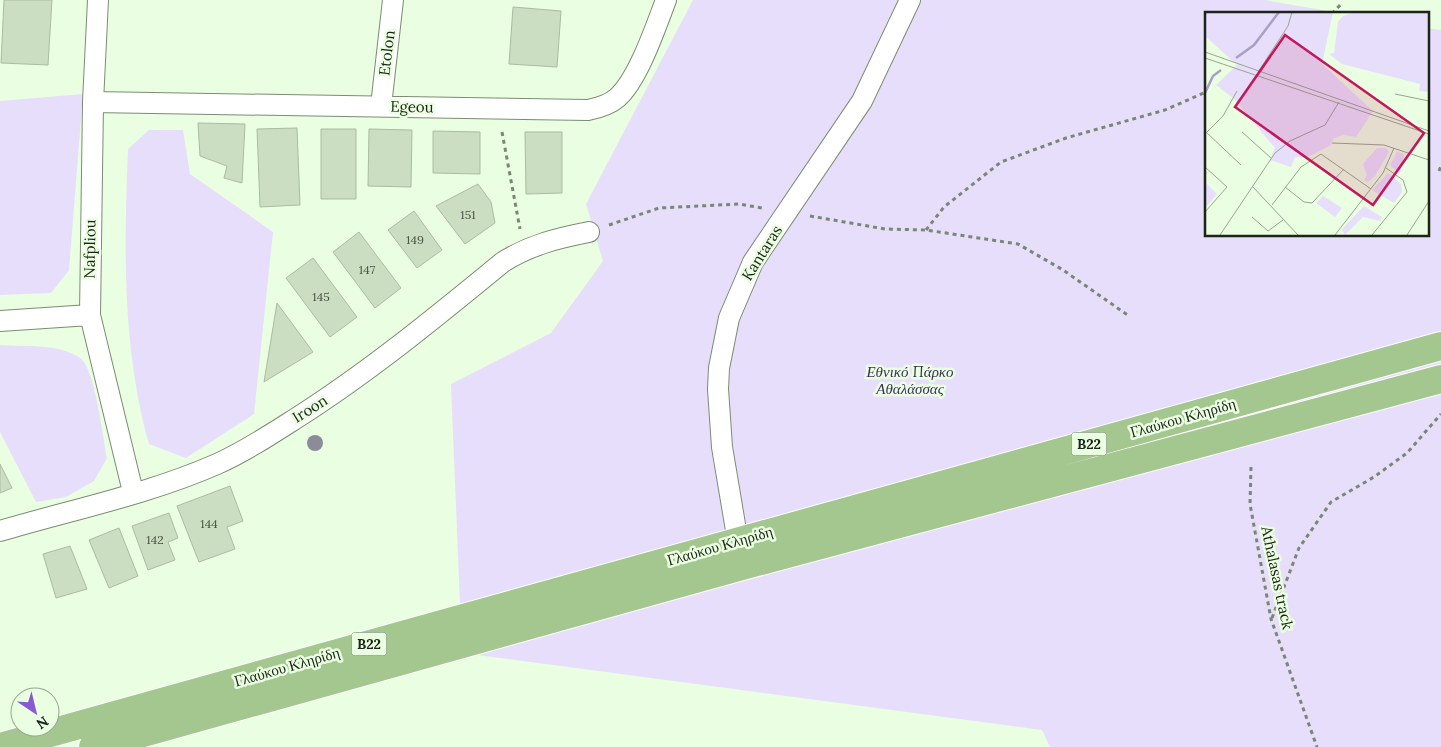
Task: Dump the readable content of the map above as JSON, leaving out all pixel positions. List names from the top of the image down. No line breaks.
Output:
{"streets":{"main road":["Γλαύκου Κληρίδη","B22"],"street":["Etolon","Egeou","Nafpliou","Kantaras","Iroon"],"path":["Athalasas track"]},"crossings":[["Etolon","Egeou"],["Egeou","Nafpliou"],["Nafpliou","Iroon"],["Kantaras","Γλαύκου Κληρίδη"]],"parks":["Εθνικό Πάρκο Αθαλάσσας"],"house_numbers":["151","149","147","145","144","142"],"north":"bottom right"}
